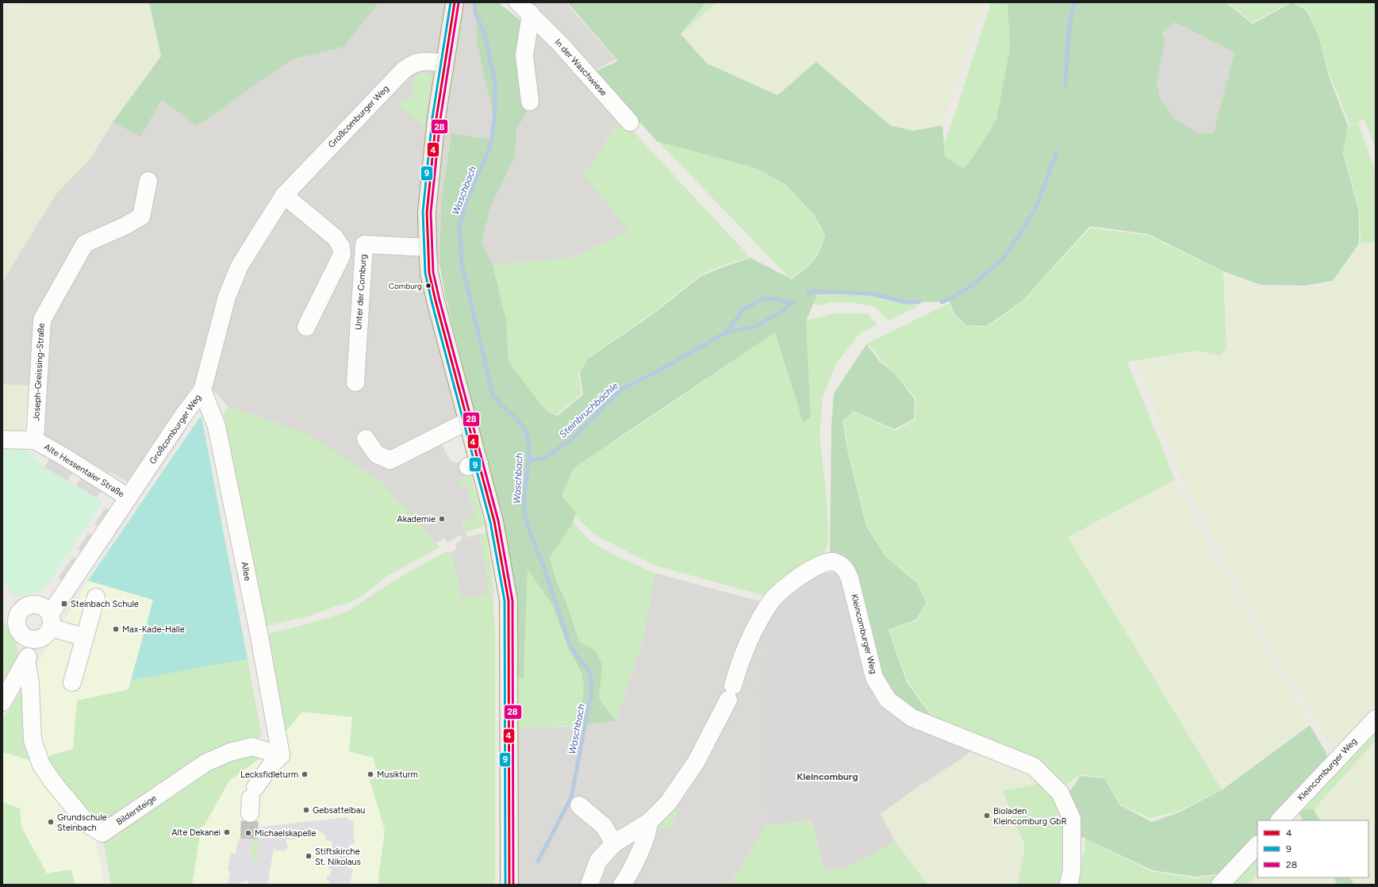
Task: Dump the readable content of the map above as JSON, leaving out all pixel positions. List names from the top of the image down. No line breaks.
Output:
{"streets":{"street":["In der Waschwiese","Großcomburger Weg","Unter der Comburg","Joseph-Greissing-Straße","Alte Hessentaler Straße","Allee","Kleincomburger Weg","Bildersteige"]},"crossings":[["Großcomburger Weg","Alte Hessentaler Straße"],["Großcomburger Weg","Allee"],["Großcomburger Weg","Bildersteige"],["Joseph-Greissing-Straße","Alte Hessentaler Straße"],["Allee","Bildersteige"]],"districts":["Kleincomburg"],"water":["Waschbach","Steinbruchbächle"],"places":{"other":["Comburg","Akademie","Max-Kade-Halle","Lecksfidleturm","Musikturm","Gebsattelbau","Bioladen Kleincomburg GbR","Grundschule Steinbach","Alte Dekanei","Michaelskapelle","Stiftskirche St. Nikolaus"],"transit":["Steinbach Schule"]},"lines":["transit line 4","transit line 9","transit line 28"],"legend":["4","9","28"]}
